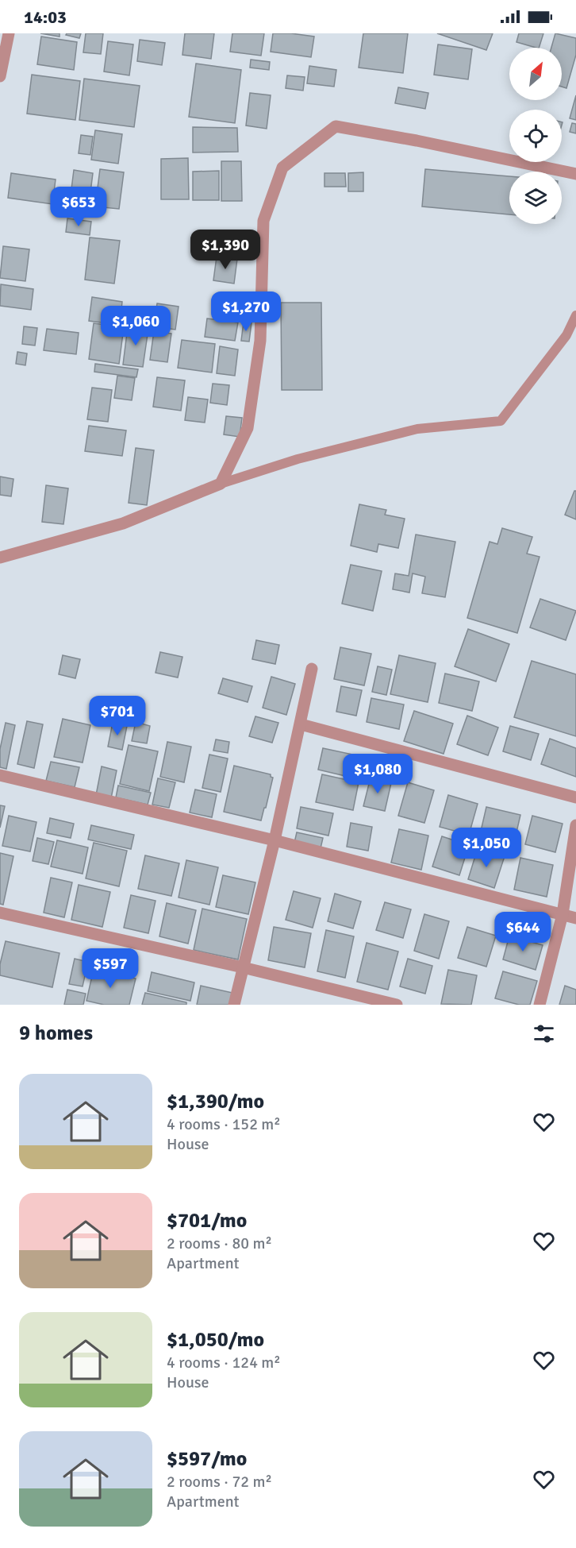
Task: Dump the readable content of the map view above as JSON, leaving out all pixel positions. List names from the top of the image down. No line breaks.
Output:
{"north":"top right","page":{"status":"14:03","price":["$653","$1,390","$1,270","$1,060","$701","$1,080","$1,050","$644","$597"],"heading":"9 homes","list":[{"name":"$1,390/mo","note":"4 rooms · 152 m² · House"},{"name":"$701/mo","note":"2 rooms · 80 m² · Apartment"},{"name":"$1,050/mo","note":"4 rooms · 124 m² · House"},{"name":"$597/mo","note":"2 rooms · 72 m² · Apartment"}]}}
